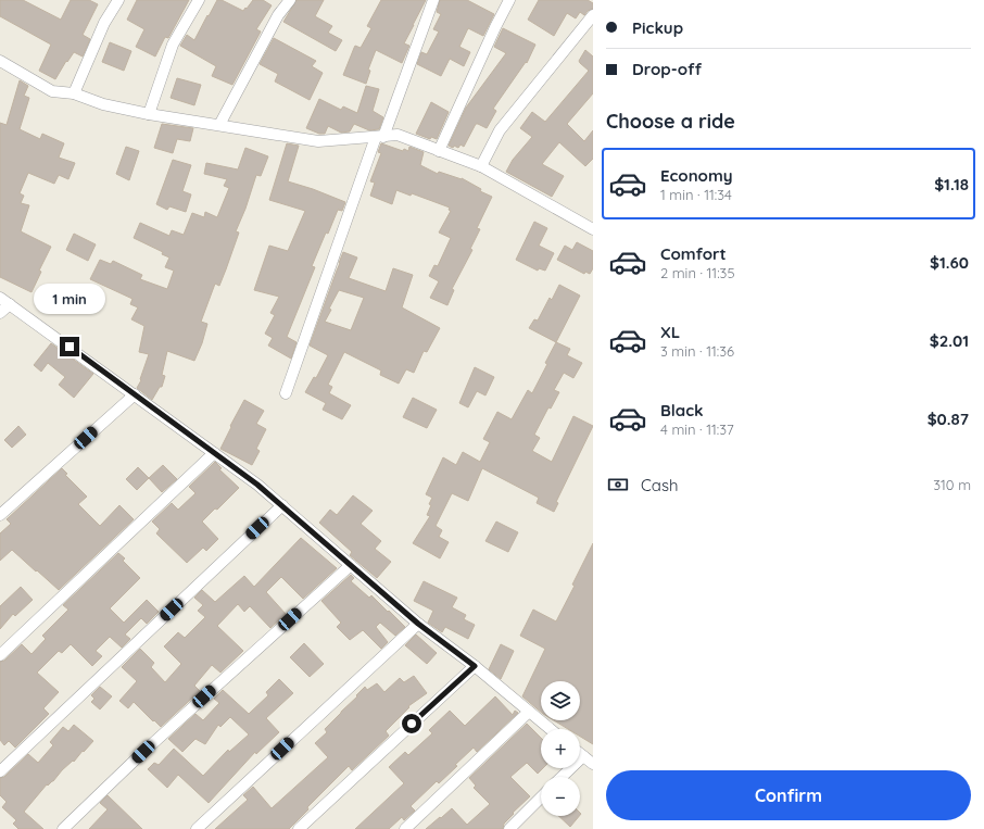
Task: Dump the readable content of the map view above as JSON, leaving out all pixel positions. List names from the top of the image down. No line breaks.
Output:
{"page":{"banner":["Pickup","Drop-off"],"heading":"Choose a ride","list":[{"name":"Economy","note":"1 min · 11:34","value":"$1.18"},{"name":"Comfort","note":"2 min · 11:35","value":"$1.60"},{"name":"XL","note":"3 min · 11:36","value":"$2.01"},{"name":"Black","note":"4 min · 11:37","value":"$0.87"}],"bubble":"1 min","pay":["Cash","310 m"],"map_buttons":["+","−"],"buttons":"Confirm"}}
